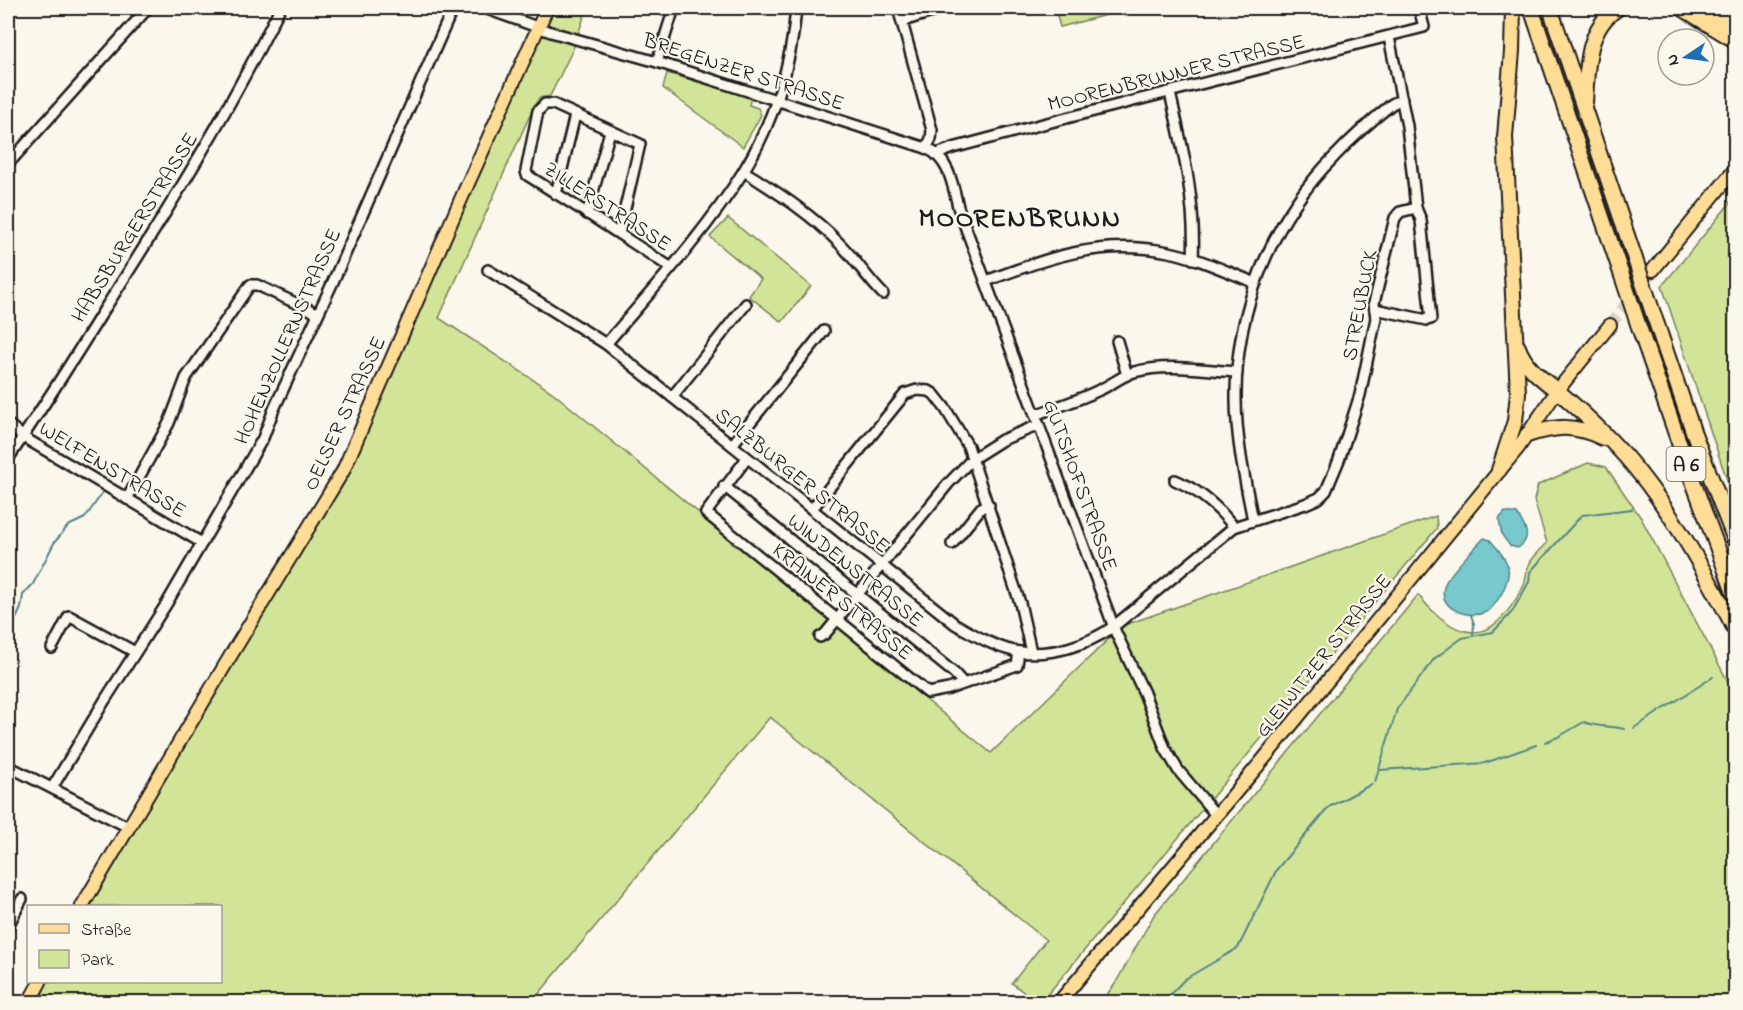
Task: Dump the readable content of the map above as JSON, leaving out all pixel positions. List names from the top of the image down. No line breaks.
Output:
{"streets":{"highway":["A 6"],"main road":["OELSER STRASSE","GLEIWITZER STRASSE"],"street":["BREGENZER STRASSE","MOORENBRUNNER STRASSE","ZILLERSTRASSE","HABSBURGERSTRASSE","STREUBUCK","HOHENZOLLERNSTRASSE","WELFENSTRASSE","SALZBURGER STRASSE","GUTSHOFSTRASSE","WINDENSTRASSE","KRAINER STRASSE"]},"crossings":[["BREGENZER STRASSE","MOORENBRUNNER STRASSE"],["BREGENZER STRASSE","OELSER STRASSE"],["BREGENZER STRASSE","GUTSHOFSTRASSE"],["MOORENBRUNNER STRASSE","GUTSHOFSTRASSE"],["HABSBURGERSTRASSE","WELFENSTRASSE"],["STREUBUCK","SALZBURGER STRASSE"],["STREUBUCK","GUTSHOFSTRASSE"],["HOHENZOLLERNSTRASSE","WELFENSTRASSE"],["SALZBURGER STRASSE","GUTSHOFSTRASSE"],["SALZBURGER STRASSE","KRAINER STRASSE"],["GUTSHOFSTRASSE","GLEIWITZER STRASSE"],["WINDENSTRASSE","KRAINER STRASSE"]],"districts":["MOORENBRUNN"],"legend":["Straße","Park"],"north":"left"}
